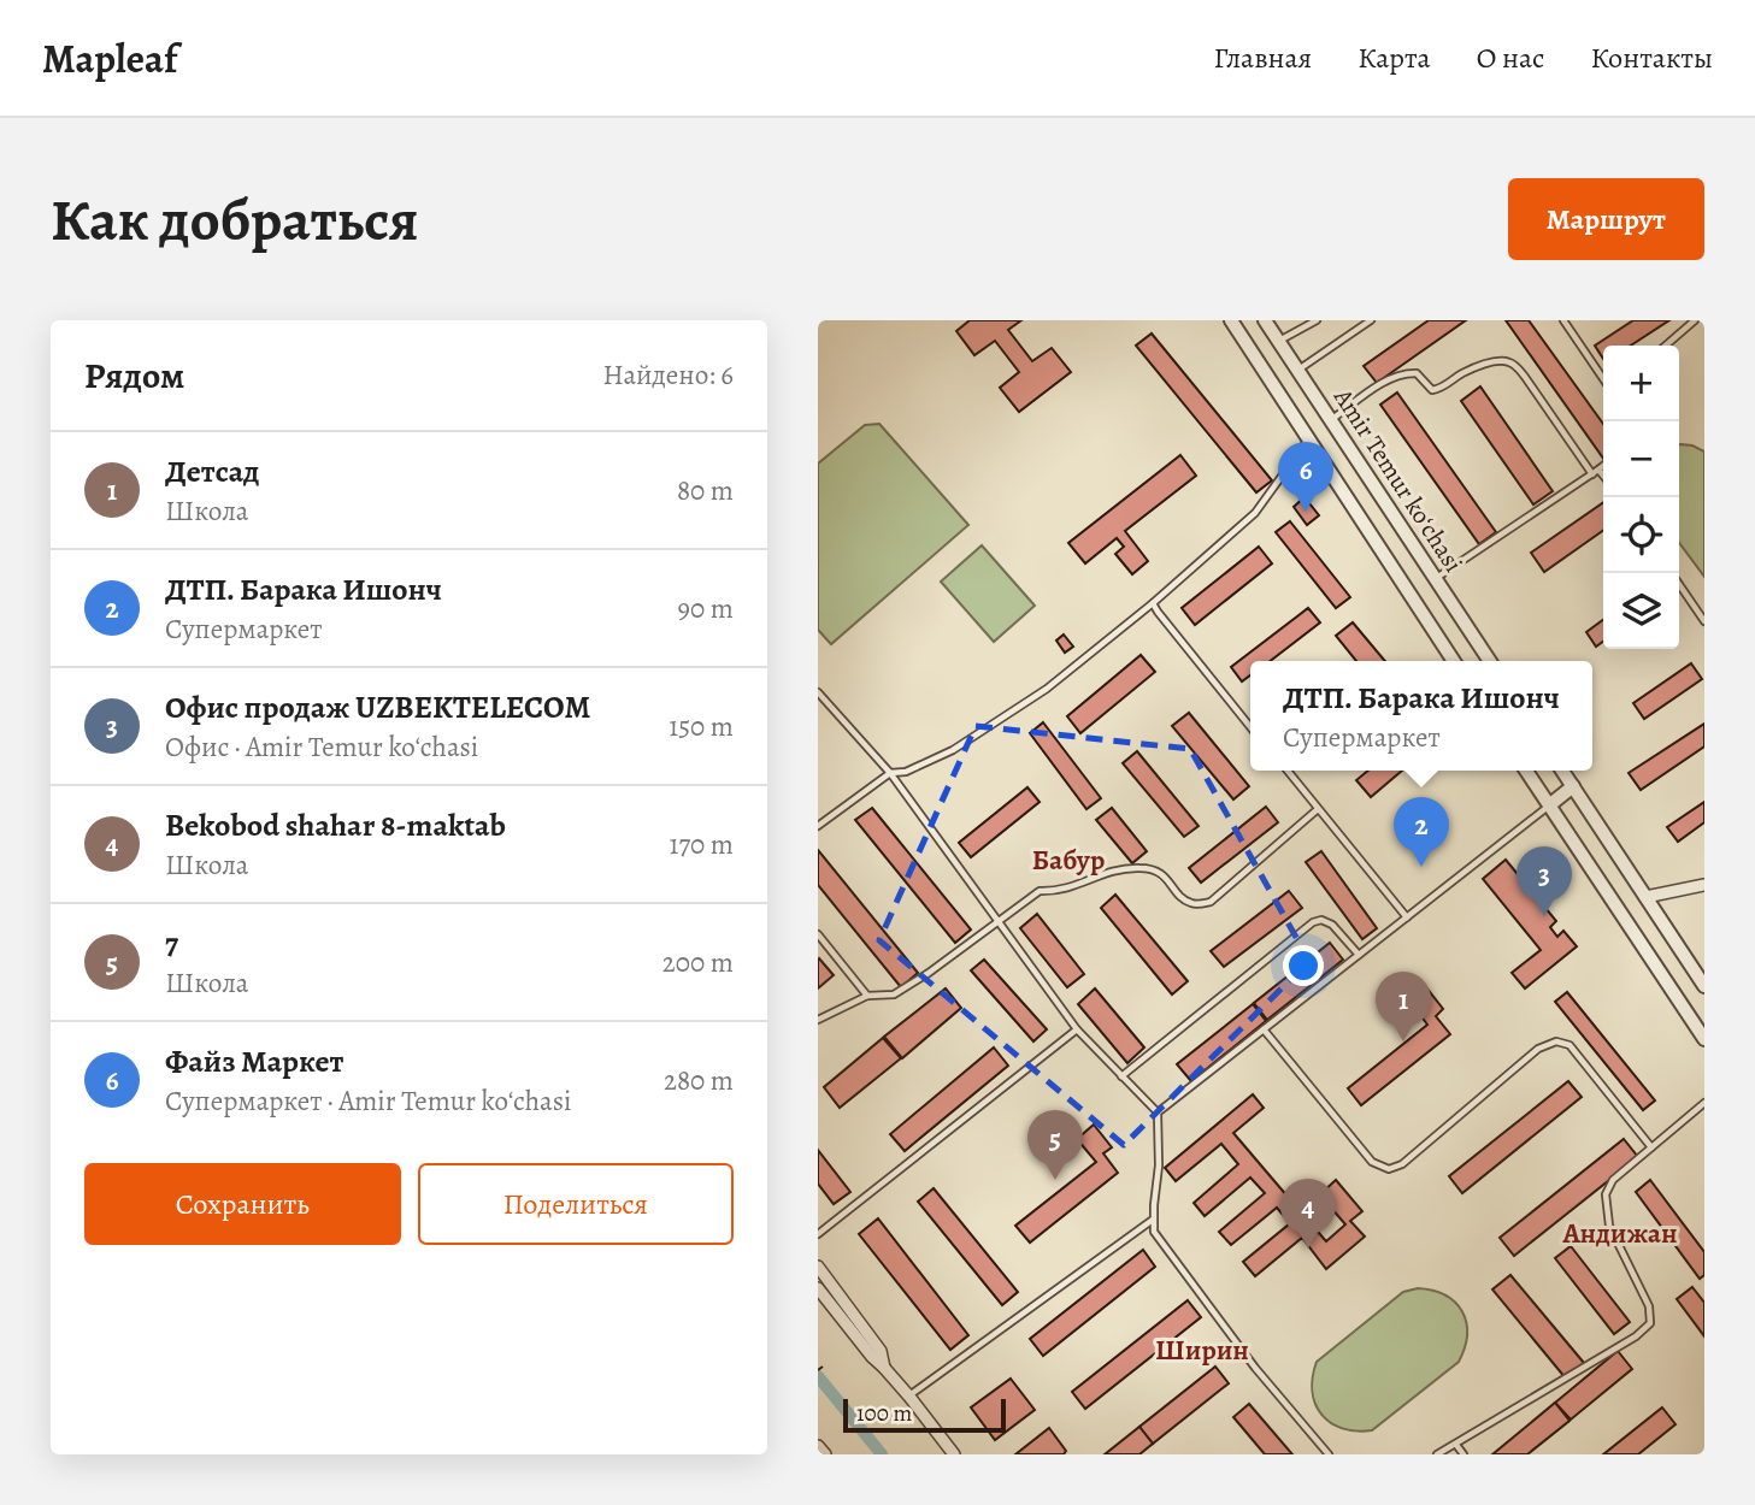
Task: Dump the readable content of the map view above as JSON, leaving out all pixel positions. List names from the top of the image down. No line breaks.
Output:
{"streets":{"street":["Amir Temur koʻchasi"]},"districts":["Бабур","Андижан","Ширин"],"scale_bar":"100 m","page":{"header":"Mapleaf","nav":["Главная","Карта","О нас","Контакты"],"buttons":["Маршрут",["Сохранить","Поделиться"]],"title":"Как добраться","heading":["Рядом","Найдено: 6"],"map_buttons":["+","−"],"list":[{"mark":"1","name":"Детсад","note":"Школа","value":"80 m"},{"mark":"2","name":"ДТП. Барака Ишонч","note":"Супермаркет","value":"90 m"},{"mark":"3","name":"Офис продаж UZBEKTELECOM","note":"Офис · Amir Temur koʻchasi","value":"150 m"},{"mark":"4","name":"Bekobod shahar 8-maktab","note":"Школа","value":"170 m"},{"mark":"5","name":"7","note":"Школа","value":"200 m"},{"mark":"6","name":"Файз Маркет","note":"Супермаркет · Amir Temur koʻchasi","value":"280 m"}],"pins":["6","2","3","1","5","4"],"popup":["ДТП. Барака Ишонч","Супермаркет"],"scale":"100 m"}}
